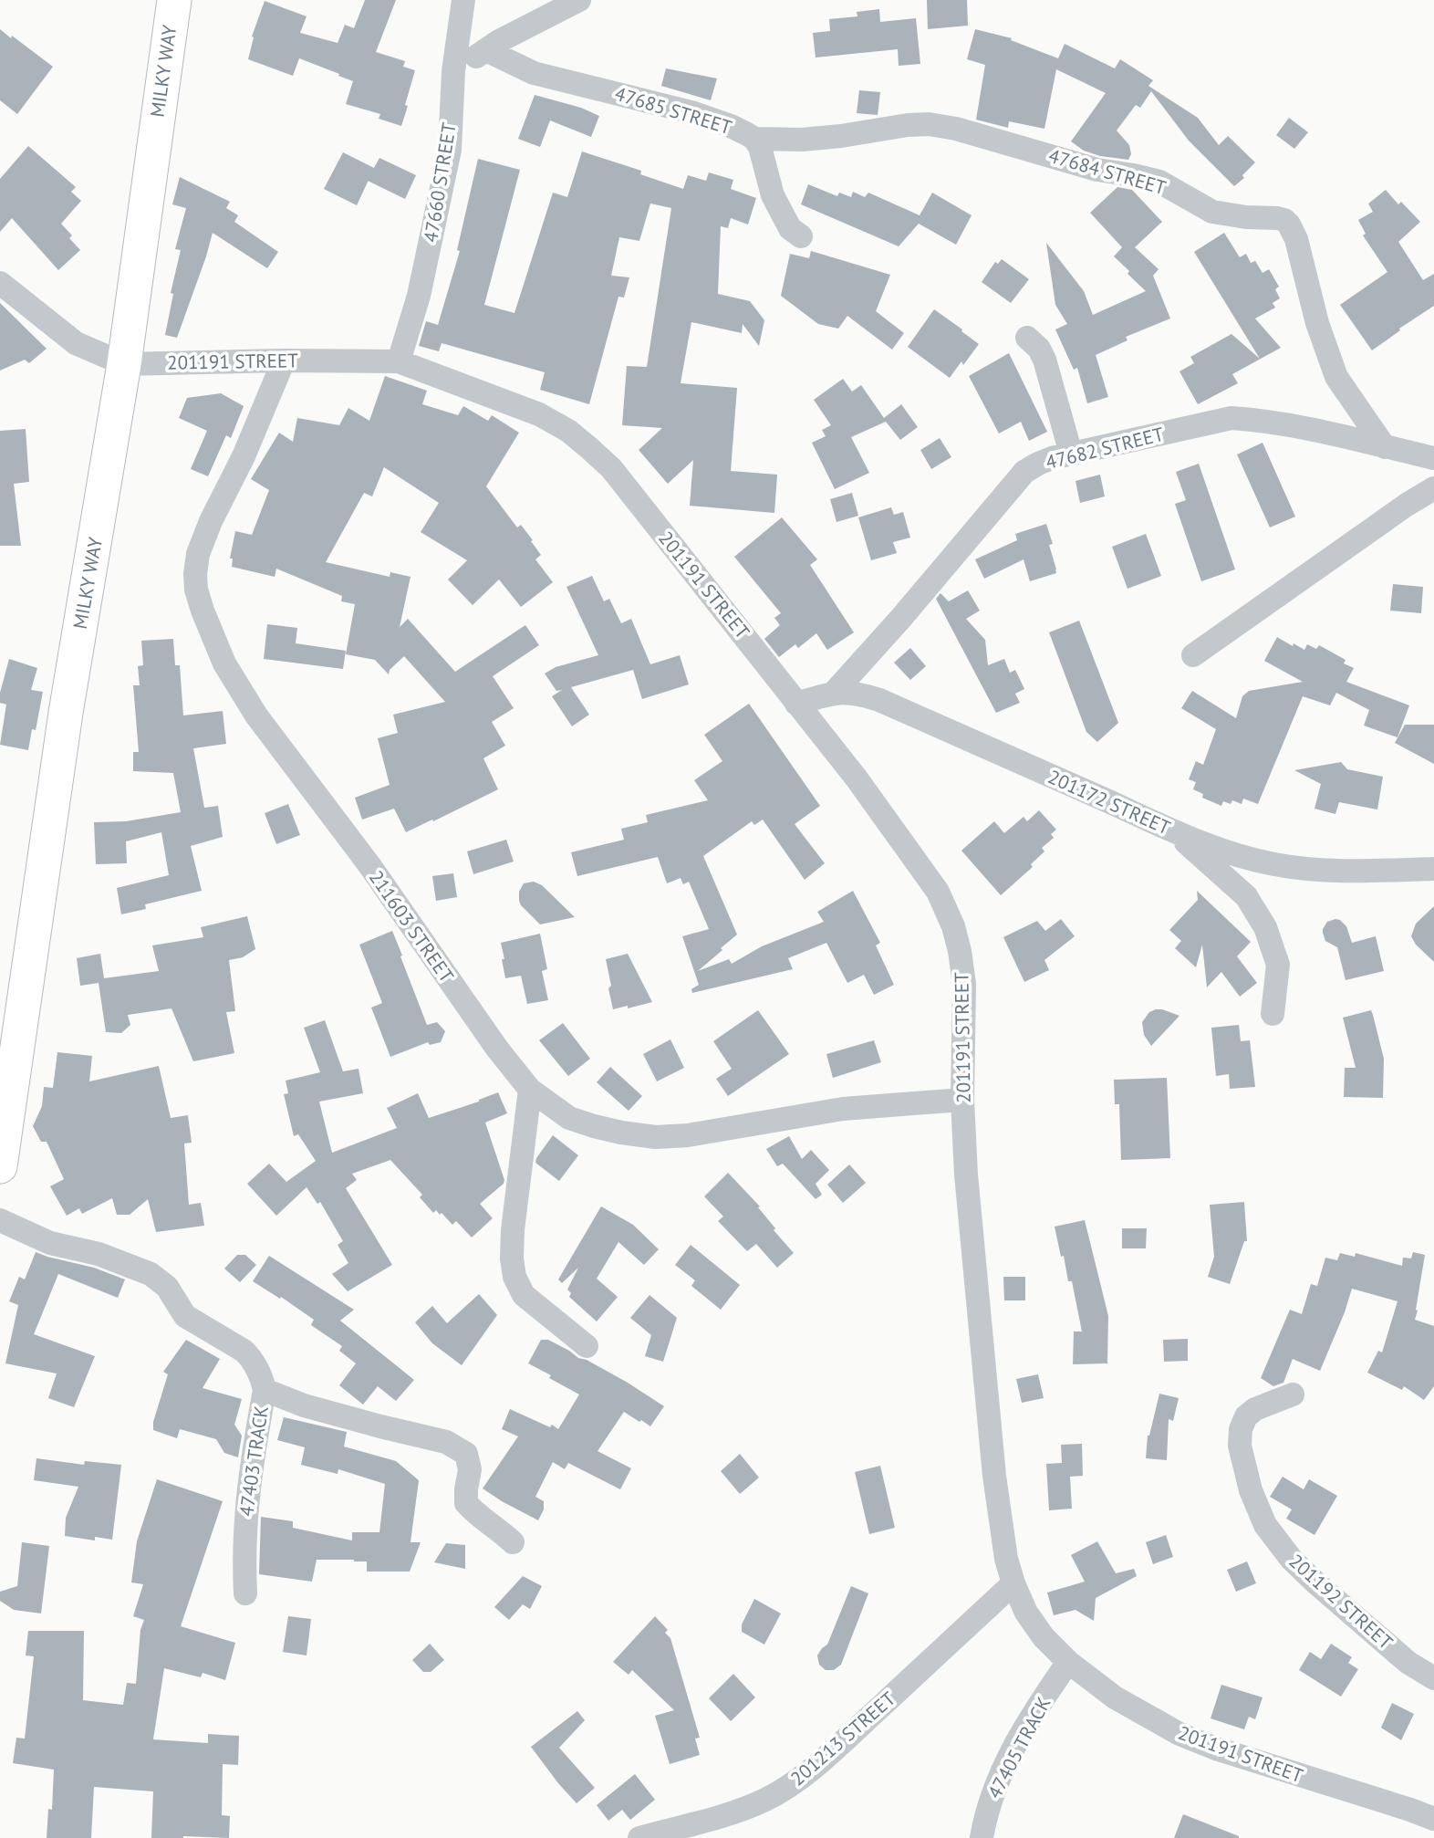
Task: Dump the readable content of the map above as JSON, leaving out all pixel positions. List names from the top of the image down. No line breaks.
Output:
{"streets":{"street":["MILKY WAY","47685 STREET","47684 STREET","47660 STREET","201191 STREET","47682 STREET","201172 STREET","211603 STREET","47403 TRACK","201192 STREET","201213 STREET","47405 TRACK"]},"crossings":[["MILKY WAY","201191 STREET"],["47685 STREET","47684 STREET"],["47684 STREET","47682 STREET"],["47660 STREET","201191 STREET"],["201191 STREET","201172 STREET"],["201191 STREET","211603 STREET"],["201191 STREET","201213 STREET"],["201191 STREET","47405 TRACK"],["47682 STREET","201172 STREET"]]}
